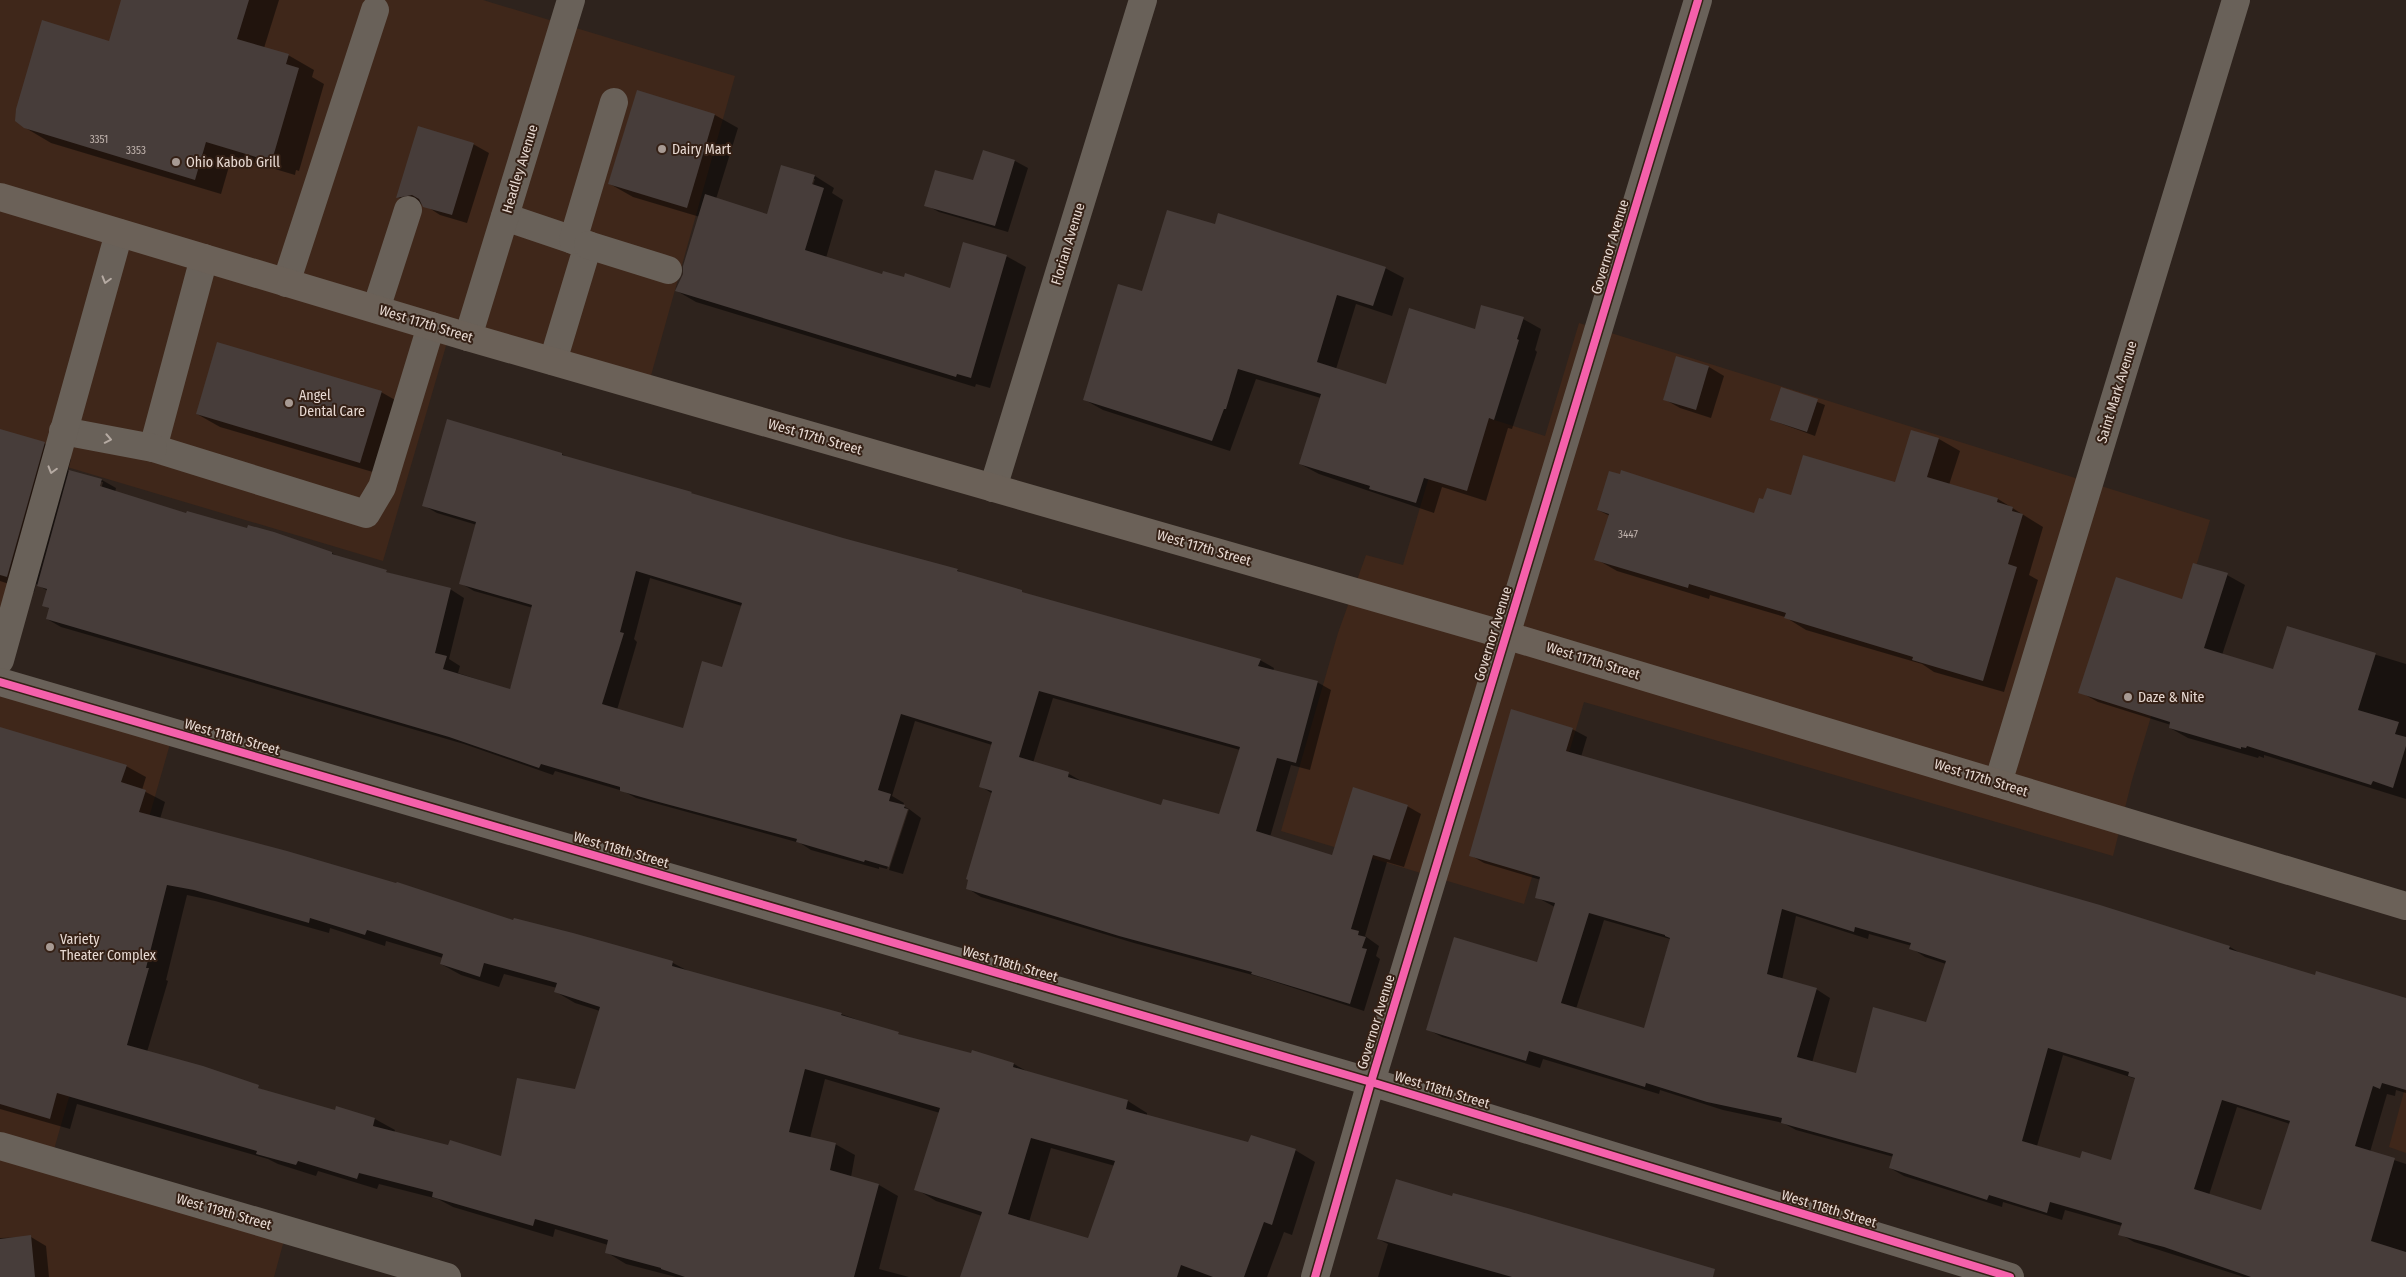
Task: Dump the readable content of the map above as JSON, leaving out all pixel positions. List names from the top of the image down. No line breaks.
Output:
{"streets":{"main road":["West 117th Street"],"street":["Headley Avenue","Florian Avenue","Governor Avenue","Saint Mark Avenue","West 118th Street","West 119th Street"]},"crossings":[["Headley Avenue","West 117th Street"],["Florian Avenue","West 117th Street"],["Governor Avenue","West 117th Street"],["Governor Avenue","West 118th Street"],["West 117th Street","Saint Mark Avenue"]],"places":["Dairy Mart","Ohio Kabob Grill","Angel Dental Care","Daze & Nite","Variety Theater Complex"],"house_numbers":["3351","3353","3447"]}
